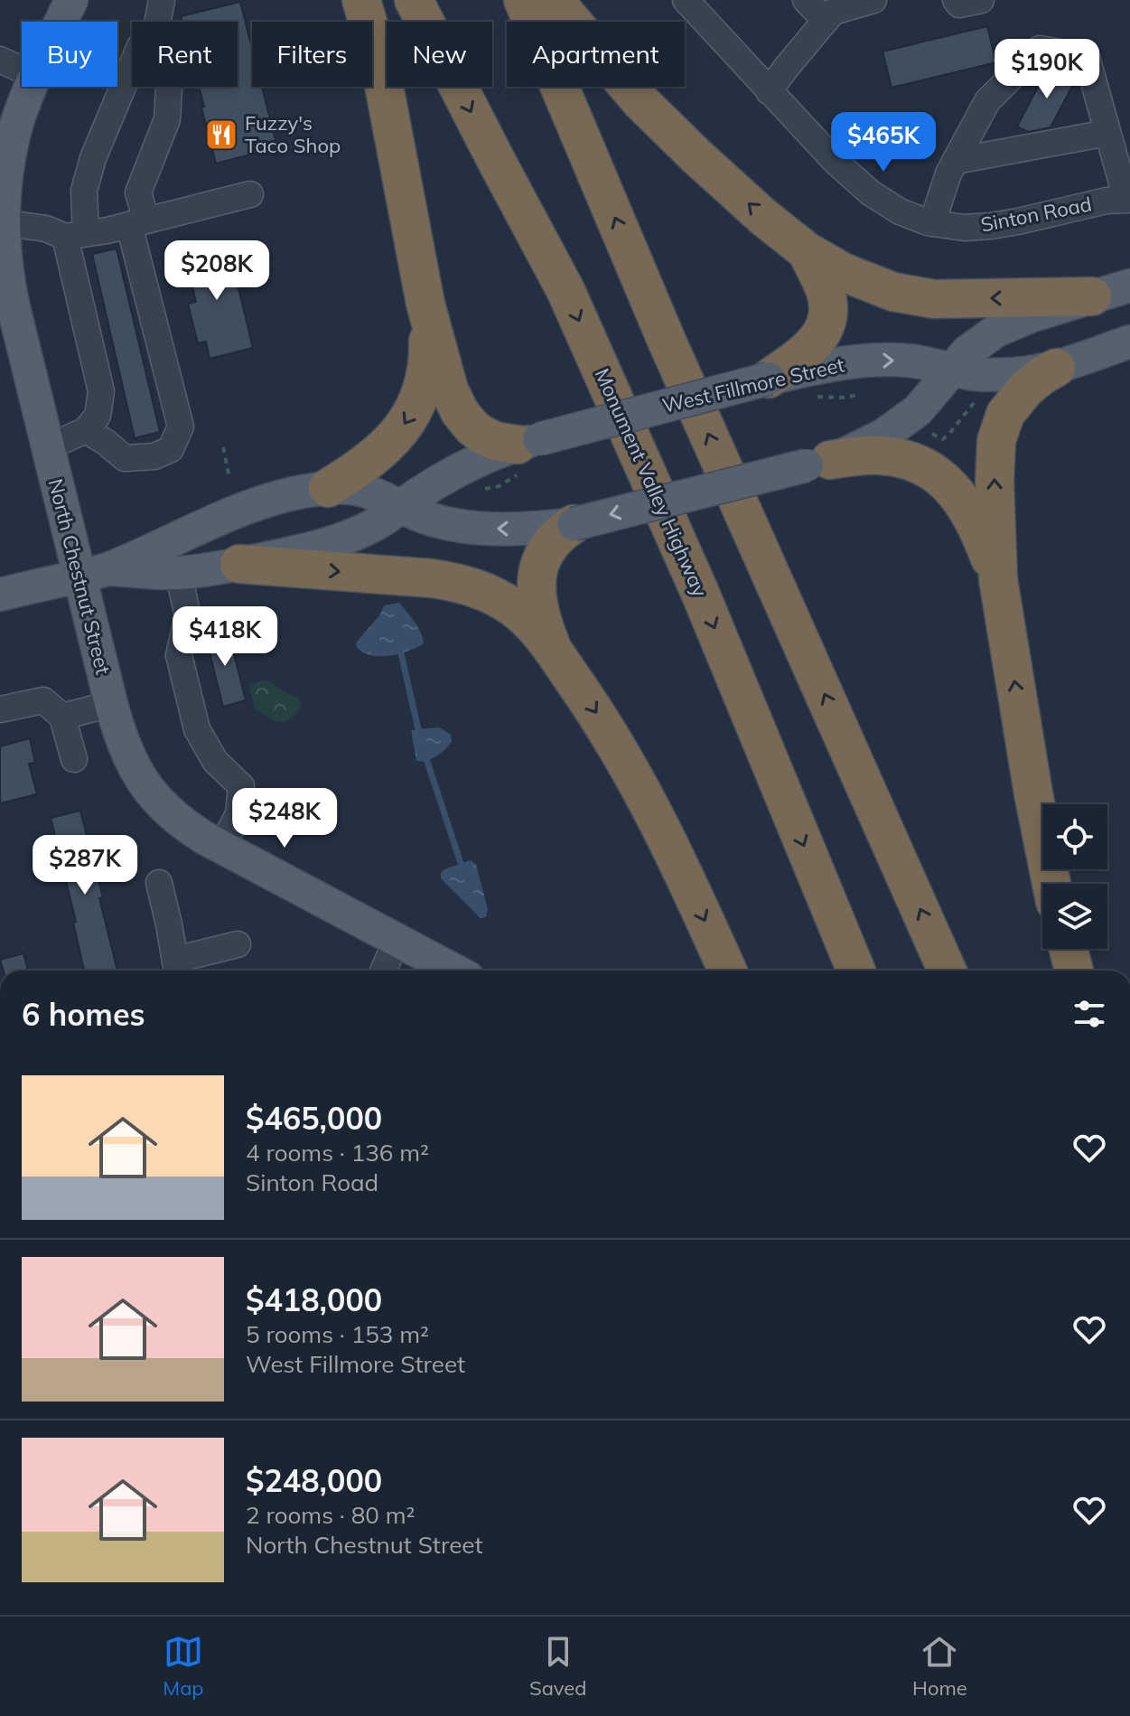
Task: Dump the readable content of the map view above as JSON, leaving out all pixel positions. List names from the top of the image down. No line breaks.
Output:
{"streets":{"highway":["Monument Valley Highway"],"main road":["West Fillmore Street","North Chestnut Street"],"street":["Sinton Road"]},"crossings":[["West Fillmore Street","North Chestnut Street"]],"places":{"restaurant":["Fuzzy's Taco Shop"]},"page":{"chip":["Buy","Rent","Filters","New","Apartment"],"price":["$190K","$465K","$208K","$418K","$248K","$287K"],"heading":"6 homes","list":[{"name":"$465,000","note":"4 rooms · 136 m² · Sinton Road"},{"name":"$418,000","note":"5 rooms · 153 m² · West Fillmore Street"},{"name":"$248,000","note":"2 rooms · 80 m² · North Chestnut Street"}],"tabs":["Map","Saved","Home"]}}
